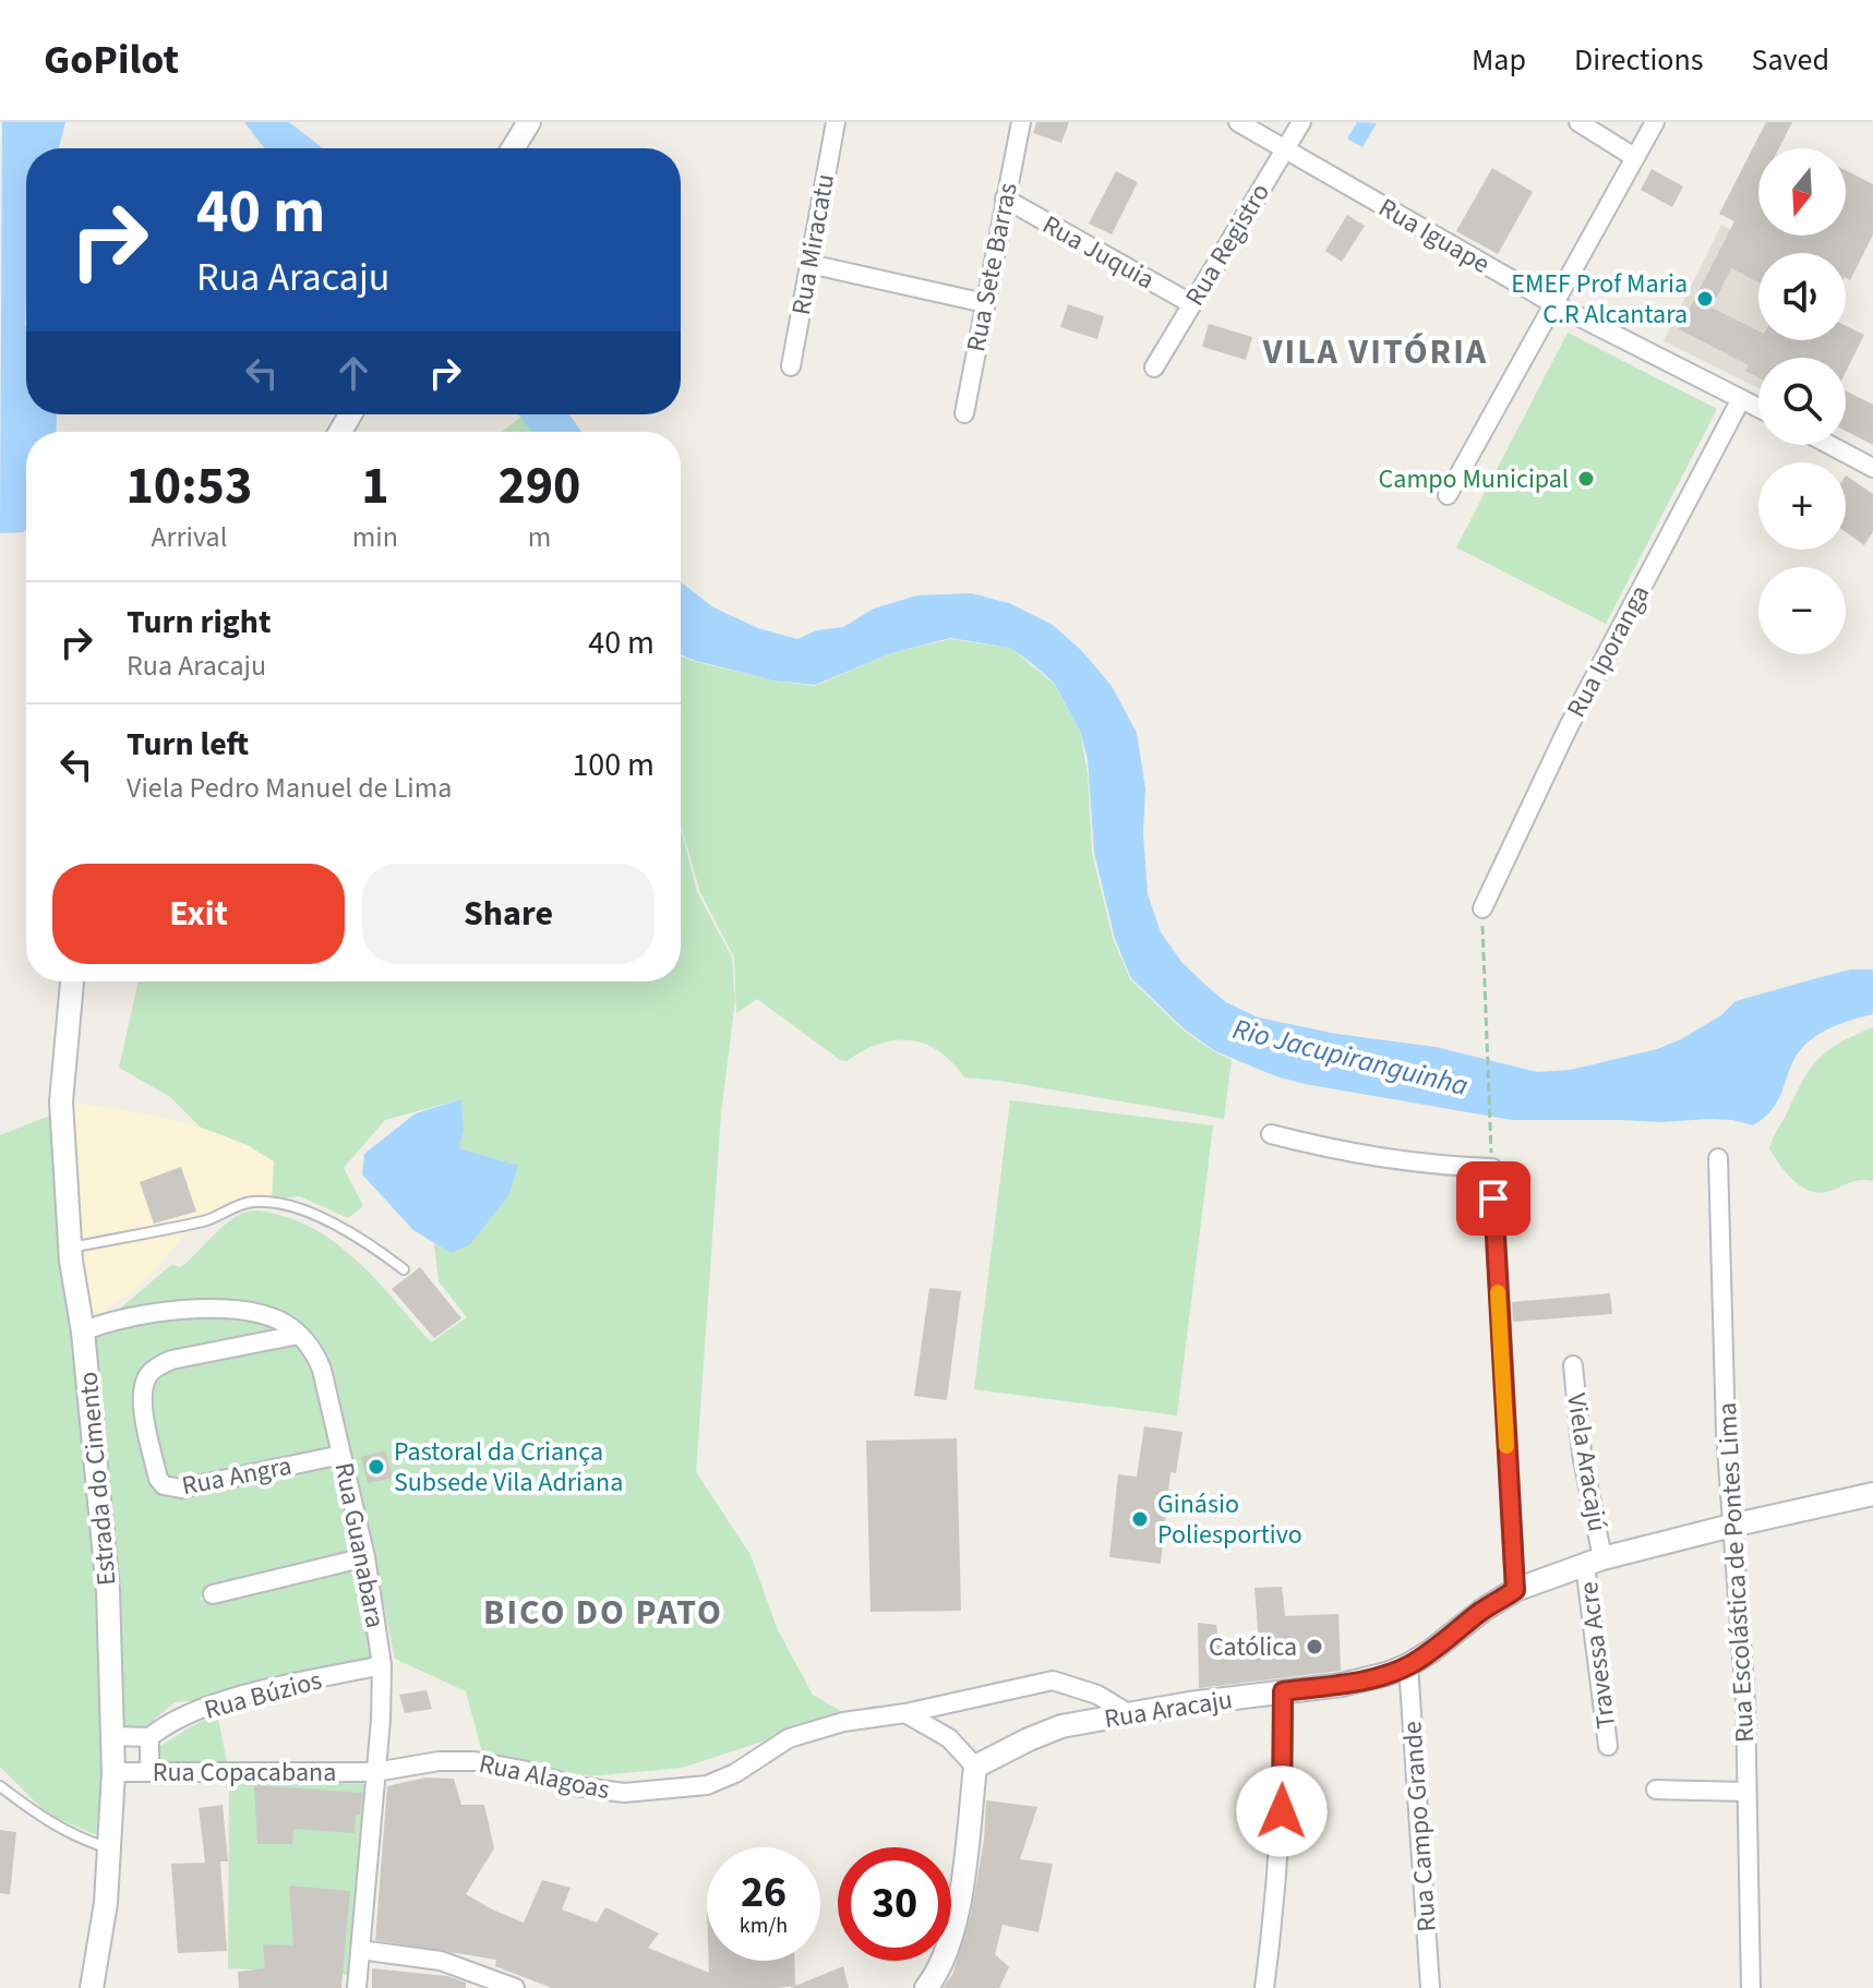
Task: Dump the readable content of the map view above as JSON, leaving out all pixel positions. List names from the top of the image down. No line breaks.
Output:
{"streets":{"street":["Rua Iguape","Rua Miracatu","Rua Registro","Rua Juquia","Rua Sete Barras","Rua Iporanga","Viela Aracajú","Rua Angra","Estrada do Cimento","Rua Guanabara","Rua Escolástica de Pontes Lima","Travessa Acre","Rua Búzios","Rua Aracaju","Rua Copacabana","Rua Alagoas","Rua Campo Grande"]},"crossings":[["Rua Iguape","Rua Registro"],["Rua Iguape","Rua Iporanga"],["Rua Registro","Rua Juquia"],["Rua Juquia","Rua Sete Barras"],["Viela Aracajú","Travessa Acre"],["Viela Aracajú","Rua Aracaju"],["Rua Angra","Rua Guanabara"],["Estrada do Cimento","Rua Copacabana"],["Rua Guanabara","Rua Búzios"],["Rua Guanabara","Rua Copacabana"],["Rua Guanabara","Rua Alagoas"],["Rua Escolástica de Pontes Lima","Rua Aracaju"],["Travessa Acre","Rua Aracaju"],["Rua Aracaju","Rua Alagoas"],["Rua Aracaju","Rua Campo Grande"],["Rua Copacabana","Rua Alagoas"]],"districts":["VILA VITÓRIA","BICO DO PATO"],"water":["Rio Jacupiranguinha"],"places":["EMEF Prof Maria C.R Alcantara","Campo Municipal","Pastoral da Criança Subsede Vila Adriana","Ginásio Poliesportivo","Católica"],"north":"bottom","page":{"header":"GoPilot","nav":["Map","Directions","Saved"],"map_buttons":["+","−"],"turn":["40 m","Rua Aracaju"],"eta":["10:53","Arrival","1","min","290","m"],"list":[{"name":"Turn right","note":"Rua Aracaju","value":"40 m"},{"name":"Turn left","note":"Viela Pedro Manuel de Lima","value":"100 m"}],"buttons":["Exit","Share"],"speed":"26 km/h","limit":"30"}}
